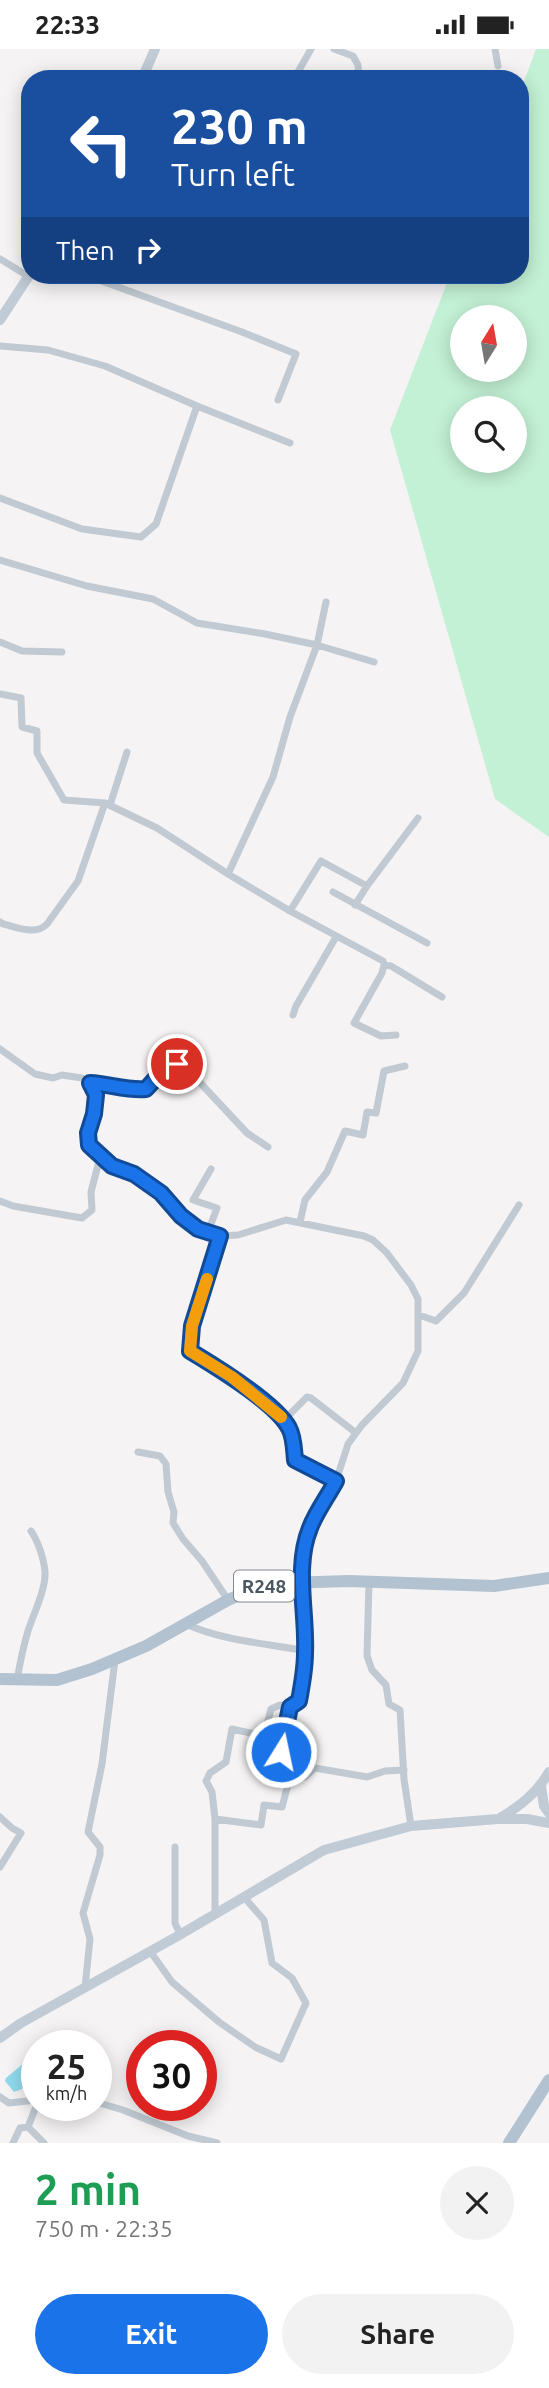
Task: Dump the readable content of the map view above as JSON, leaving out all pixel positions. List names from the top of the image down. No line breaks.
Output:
{"streets":{"main road":["R248"]},"north":"top","page":{"status":"22:33","turn":["230 m","Turn left"],"then":"Then","speed":"25 km/h","limit":"30","heading":["2 min","750 m · 22:35"],"buttons":["Exit","Share"]}}
